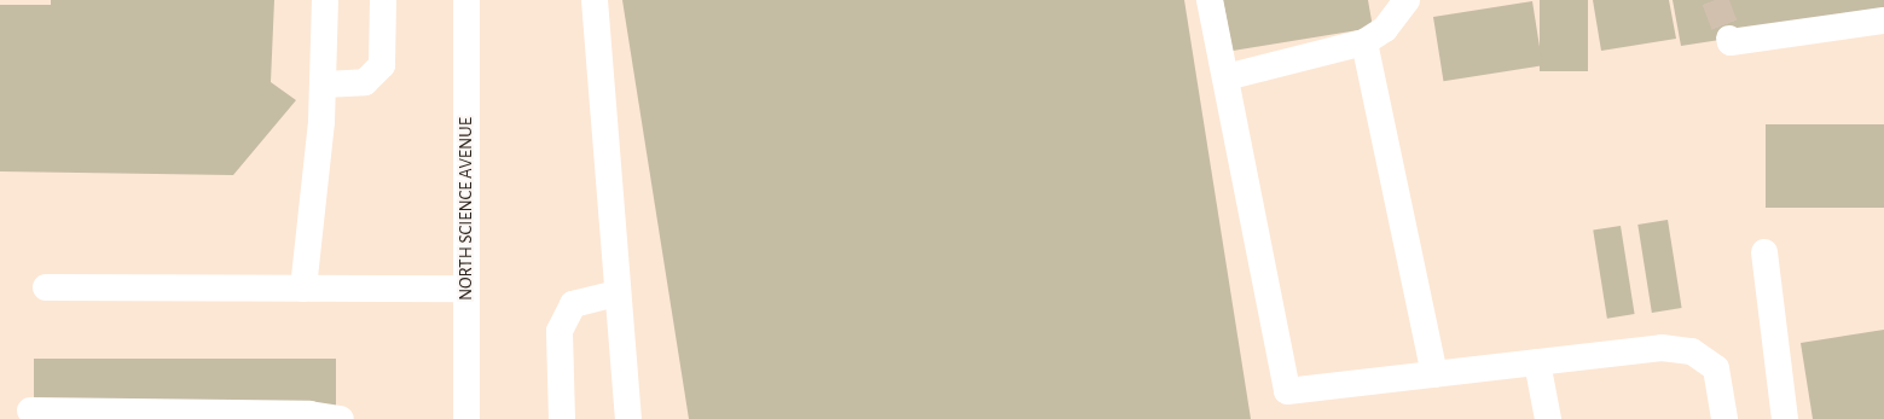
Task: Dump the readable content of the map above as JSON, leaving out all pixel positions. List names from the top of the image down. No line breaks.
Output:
{"streets":{"street":["NORTH SCIENCE AVENUE"]}}
